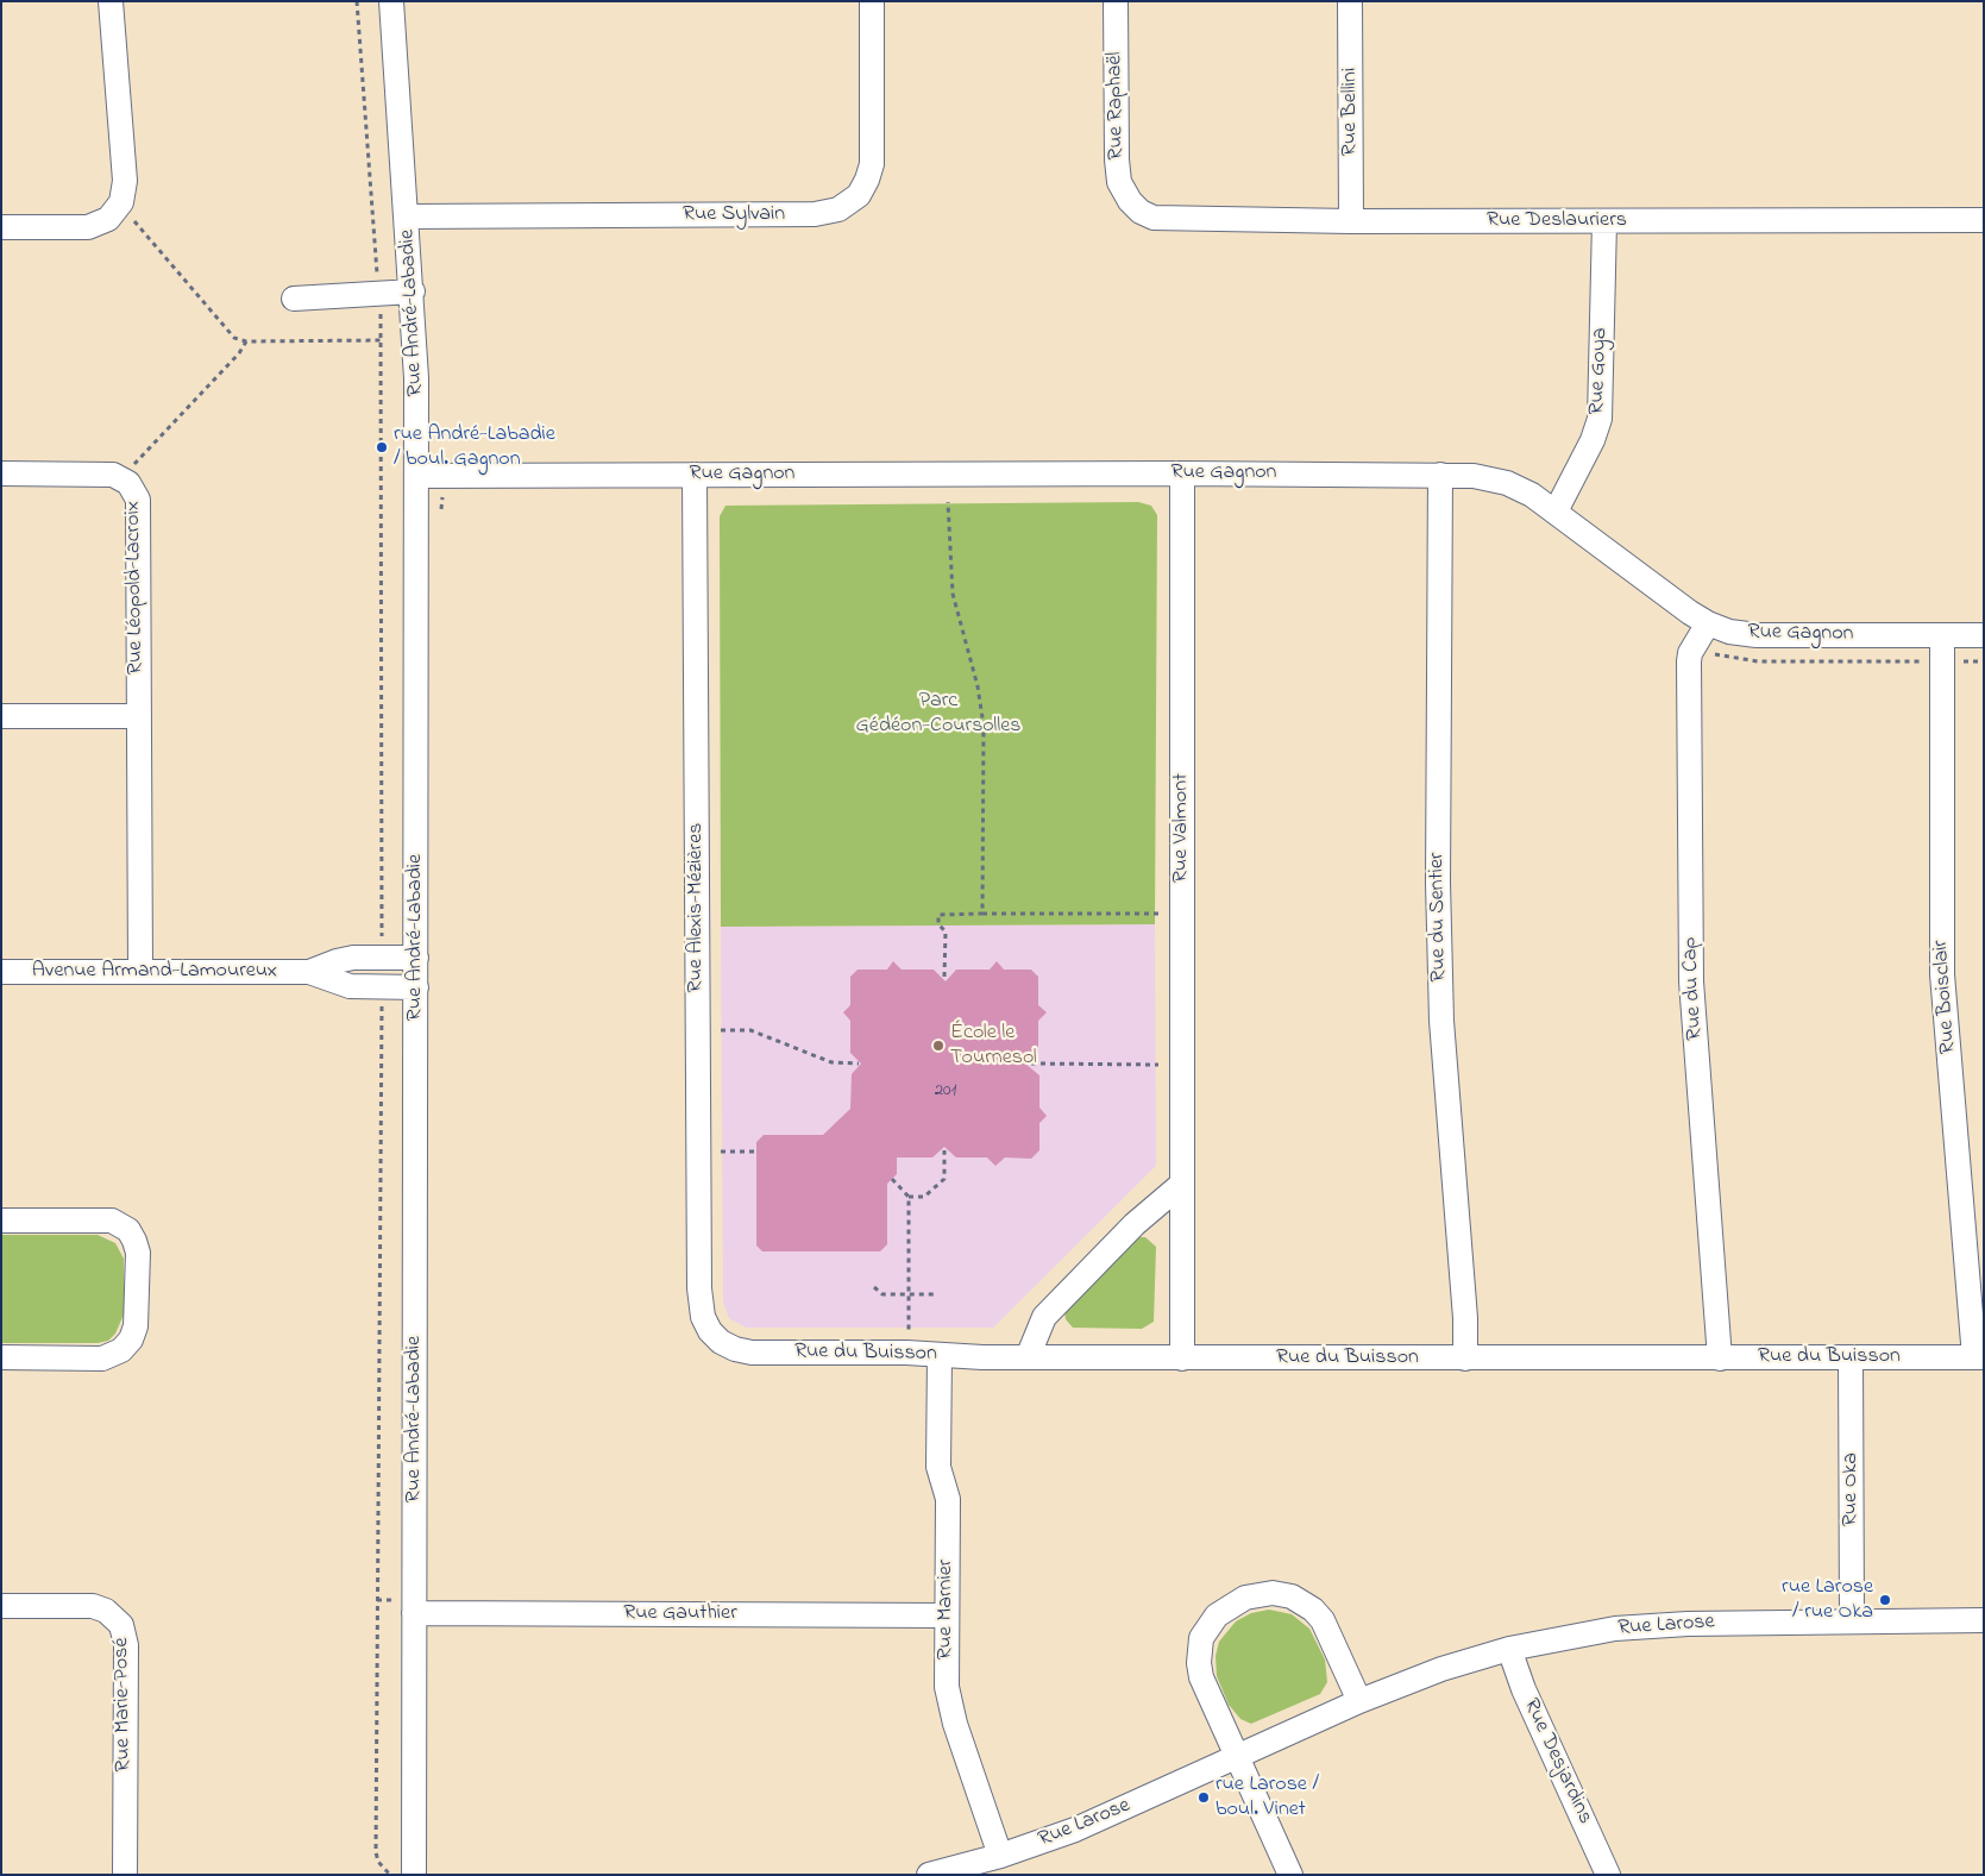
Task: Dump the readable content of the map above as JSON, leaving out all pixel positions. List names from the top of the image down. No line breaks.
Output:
{"streets":{"street":["Rue Raphaël","Rue Bellini","Rue Sylvain","Rue Deslauriers","Rue André-Labadie","Rue Goya","Rue Gagnon","Rue Léopold-Lacroix","Rue Valmont","Rue Alexis-Mézières","Rue du Sentier","Avenue Armand-Lamoureux","Rue du Cap","Rue Boisclair","Rue du Buisson","Rue Oka","Rue Marnier","Rue Gauthier","Rue Larose","Rue Marie-Posé","Rue Desjardins"]},"crossings":[["Rue Raphaël","Rue Deslauriers"],["Rue Bellini","Rue Deslauriers"],["Rue Sylvain","Rue André-Labadie"],["Rue Deslauriers","Rue Goya"],["Rue André-Labadie","Rue Gagnon"],["Rue André-Labadie","Avenue Armand-Lamoureux"],["Rue André-Labadie","Rue Gauthier"],["Rue Goya","Rue Gagnon"],["Rue Gagnon","Rue Valmont"],["Rue Gagnon","Rue Alexis-Mézières"],["Rue Gagnon","Rue du Sentier"],["Rue Gagnon","Rue du Cap"],["Rue Gagnon","Rue Boisclair"],["Rue Léopold-Lacroix","Avenue Armand-Lamoureux"],["Rue Valmont","Rue du Buisson"],["Rue Alexis-Mézières","Rue du Buisson"],["Rue du Sentier","Rue du Buisson"],["Rue du Cap","Rue du Buisson"],["Rue Boisclair","Rue du Buisson"],["Rue du Buisson","Rue Oka"],["Rue du Buisson","Rue Marnier"],["Rue Oka","Rue Larose"],["Rue Marnier","Rue Gauthier"],["Rue Marnier","Rue Larose"],["Rue Larose","Rue Desjardins"]],"parks":["Parc Gédéon-Coursolles"],"places":["rue André-Labadie / boul. Gagnon","École le Tournesol","rue Larose / rue Oka","rue Larose / boul. Vinet"],"house_numbers":["201"]}
